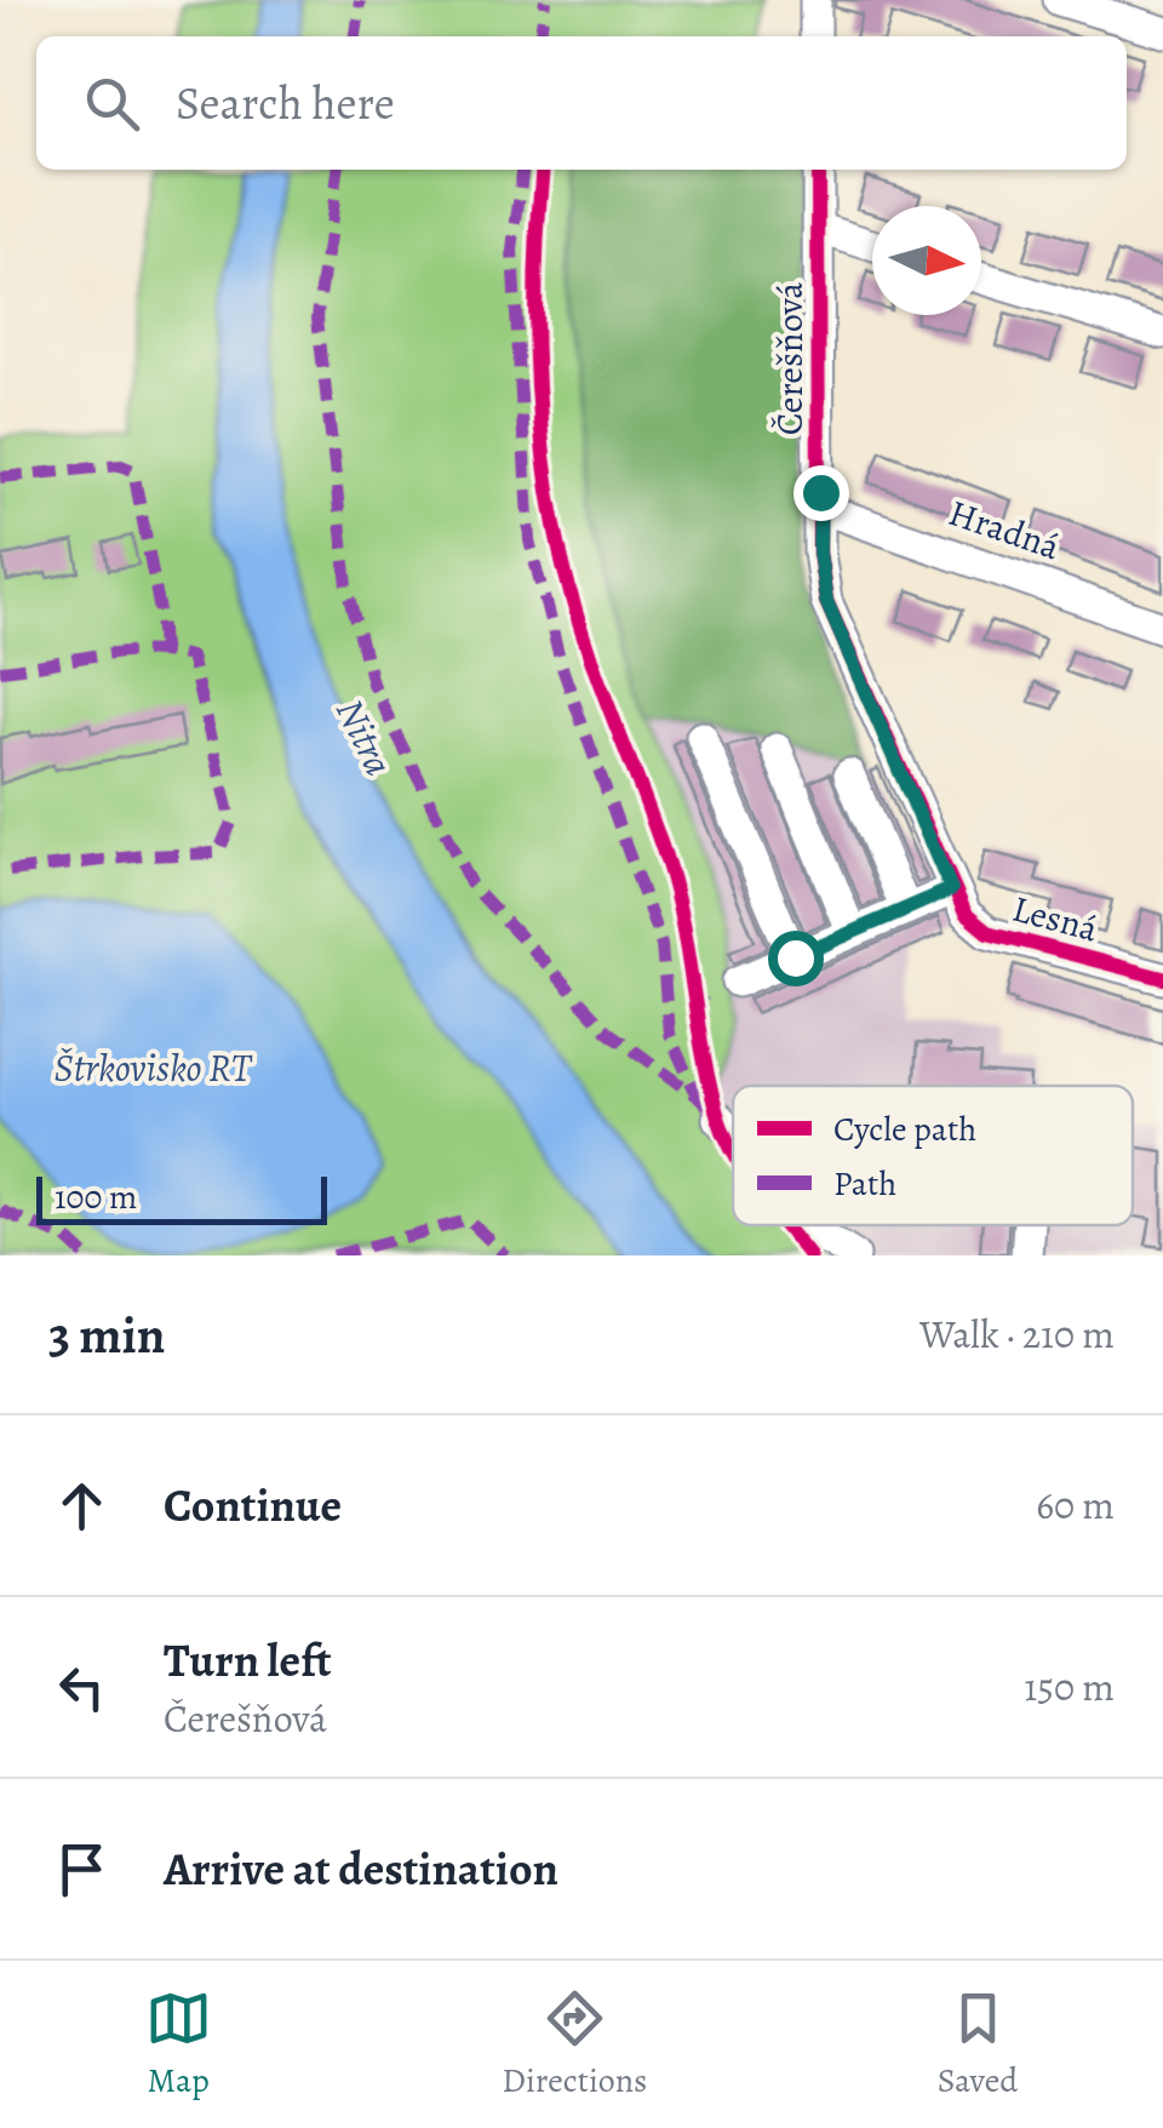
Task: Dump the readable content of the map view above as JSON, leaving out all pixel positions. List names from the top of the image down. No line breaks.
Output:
{"streets":{"street":["Čerešňová","Hradná","Lesná"]},"crossings":[["Čerešňová","Hradná"],["Čerešňová","Lesná"]],"water":["Nitra","Štrkovisko RT"],"legend":["Cycle path","Path"],"scale_bar":"100 m","north":"right","page":{"search":"Search here","scale":"100 m","heading":["3 min","Walk · 210 m"],"list":[["Continue","60 m"],["Turn left","Čerešňová","150 m"],"Arrive at destination"],"nav":["Map","Directions","Saved"]}}
